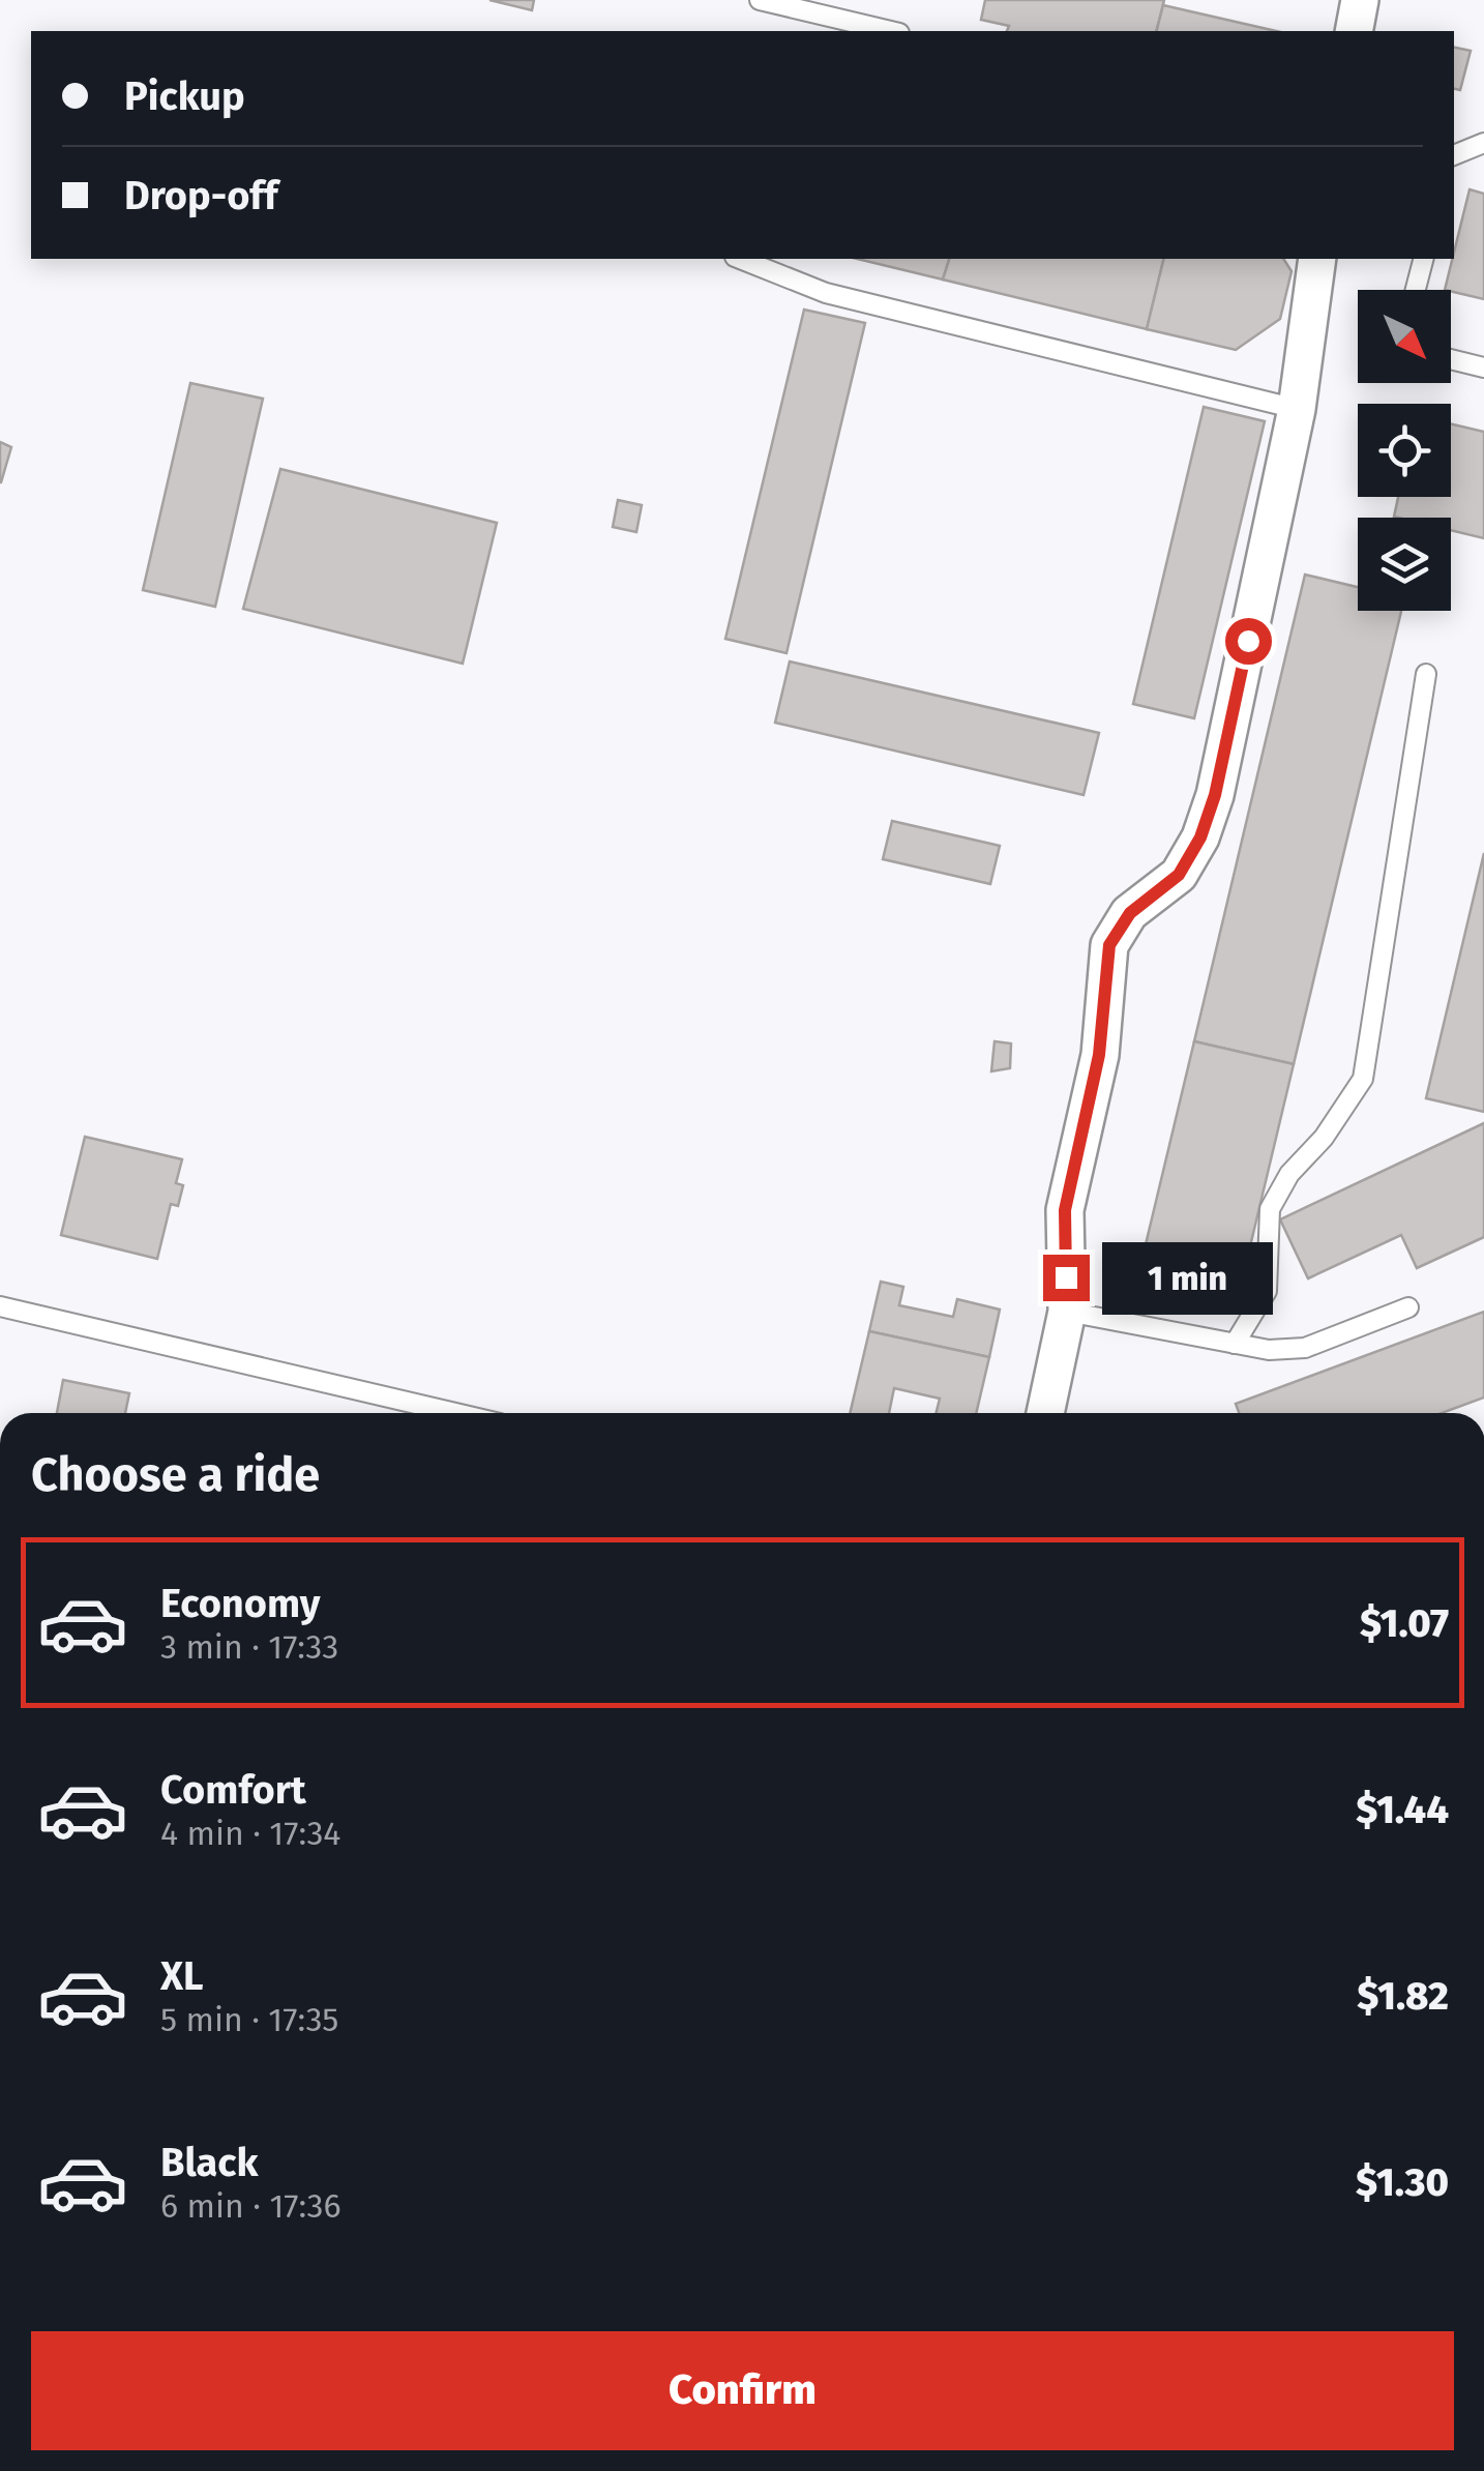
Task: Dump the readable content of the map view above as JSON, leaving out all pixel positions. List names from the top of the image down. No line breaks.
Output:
{"north":"bottom right","page":{"banner":["Pickup","Drop-off"],"bubble":"1 min","heading":"Choose a ride","list":[{"name":"Economy","note":"3 min · 17:33","value":"$1.07"},{"name":"Comfort","note":"4 min · 17:34","value":"$1.44"},{"name":"XL","note":"5 min · 17:35","value":"$1.82"},{"name":"Black","note":"6 min · 17:36","value":"$1.30"}],"buttons":"Confirm"}}
